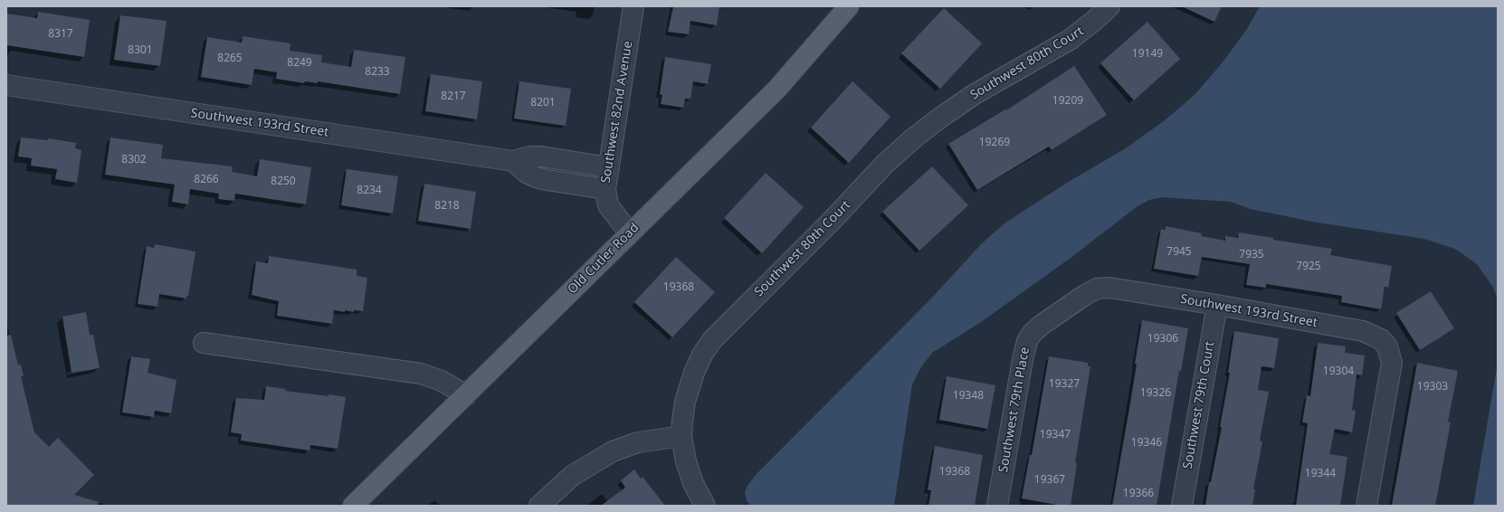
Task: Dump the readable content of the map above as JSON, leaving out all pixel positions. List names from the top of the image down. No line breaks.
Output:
{"streets":{"main road":["Old Cutler Road"],"street":["Southwest 80th Court","Southwest 82nd Avenue","Southwest 193rd Street","Southwest 79th Court","Southwest 79th Place"]},"crossings":[["Southwest 82nd Avenue","Southwest 193rd Street"],["Southwest 82nd Avenue","Old Cutler Road"],["Southwest 193rd Street","Southwest 79th Court"],["Southwest 193rd Street","Southwest 79th Place"]],"house_numbers":["8317","8301","19149","8265","8249","8233","8217","19209","8201","19269","8302","8266","8250","8234","8218","7945","7935","7925","19368","19306","19304","19327","19303","19326","19348","19347","19346","19368","19344","19367","19366"]}
